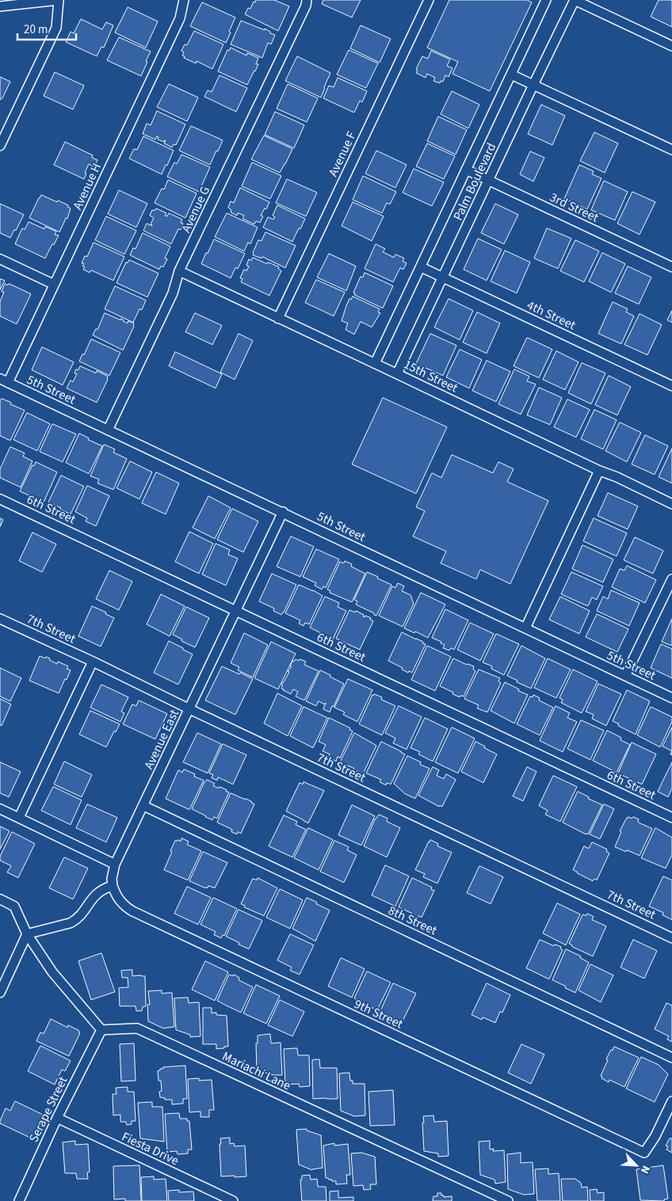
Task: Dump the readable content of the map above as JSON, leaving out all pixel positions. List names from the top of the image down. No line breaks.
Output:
{"streets":{"lane":["Avenue F","Palm Boulevard","Avenue H","3rd Street","Avenue G","4th Street","15th Street","5th Street","6th Street","7th Street","Avenue East","8th Street","9th Street","Mariachi Lane","Serape Street","Fiesta Drive"]},"crossings":[["Avenue F","15th Street"],["Palm Boulevard","3rd Street"],["Palm Boulevard","4th Street"],["Palm Boulevard","15th Street"],["Avenue H","5th Street"],["Avenue G","15th Street"],["Avenue G","5th Street"],["5th Street","Avenue East"],["6th Street","Avenue East"],["7th Street","Avenue East"],["Avenue East","8th Street"],["Avenue East","9th Street"],["Mariachi Lane","Serape Street"],["Serape Street","Fiesta Drive"]],"scale_bar":"20 m","north":"bottom right"}
